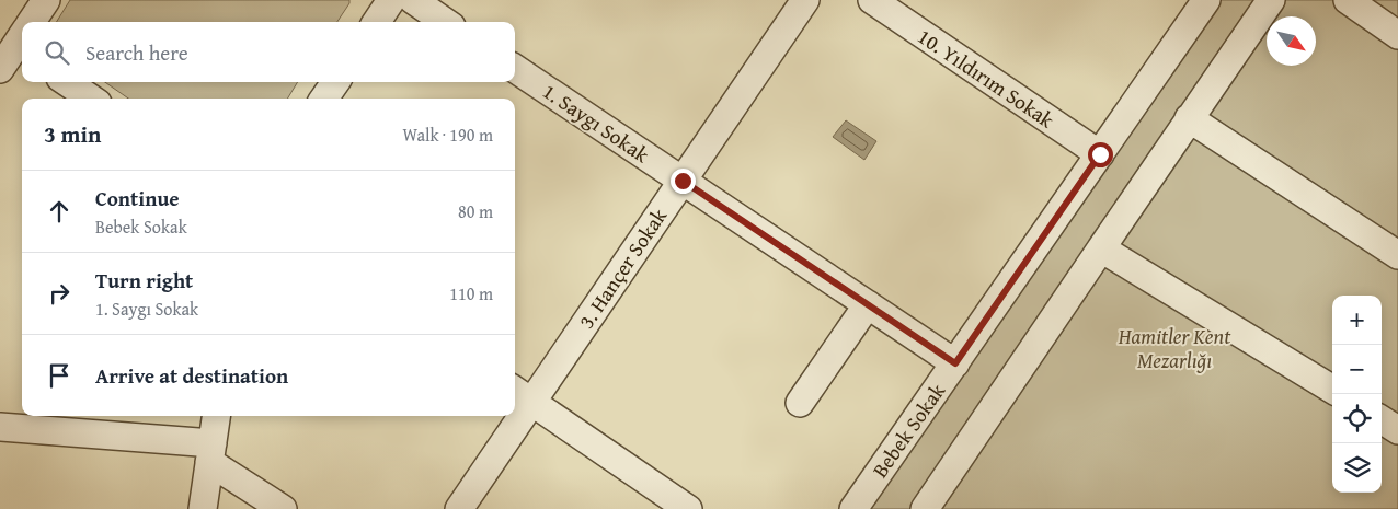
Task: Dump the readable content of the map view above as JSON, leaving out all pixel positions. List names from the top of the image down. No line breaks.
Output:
{"streets":{"street":["10. Yıldırım Sokak","1. Saygı Sokak","3. Hançer Sokak","Bebek Sokak"]},"crossings":[["10. Yıldırım Sokak","Bebek Sokak"],["1. Saygı Sokak","3. Hançer Sokak"],["1. Saygı Sokak","Bebek Sokak"]],"parks":["Hamitler Kent Mezarlığı"],"north":"bottom right","page":{"search":"Search here","heading":["3 min","Walk · 190 m"],"list":[["Continue","Bebek Sokak","80 m"],["Turn right","1. Saygı Sokak","110 m"],"Arrive at destination"],"map_buttons":["+","−"]}}
